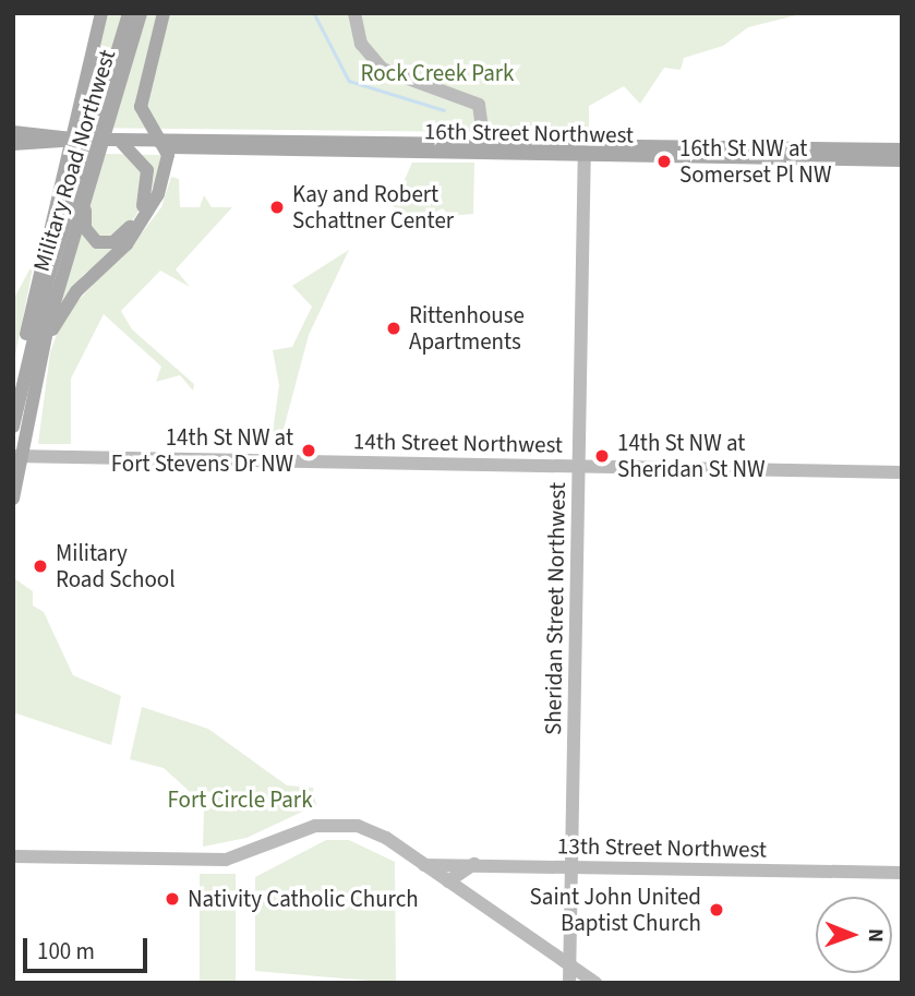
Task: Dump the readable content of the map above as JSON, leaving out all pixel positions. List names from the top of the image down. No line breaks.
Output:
{"streets":{"main road":["16th Street Northwest","Military Road Northwest"],"street":["14th Street Northwest","Sheridan Street Northwest","13th Street Northwest"]},"crossings":[["16th Street Northwest","Sheridan Street Northwest"],["Military Road Northwest","14th Street Northwest"],["14th Street Northwest","Sheridan Street Northwest"],["Sheridan Street Northwest","13th Street Northwest"]],"parks":["Rock Creek Park","Fort Circle Park"],"places":["16th St NW at Somerset Pl NW","Kay and Robert Schattner Center","Rittenhouse Apartments","14th St NW at Fort Stevens Dr NW","14th St NW at Sheridan St NW","Military Road School","Nativity Catholic Church","Saint John United Baptist Church"],"scale_bar":"100 m","north":"right"}
